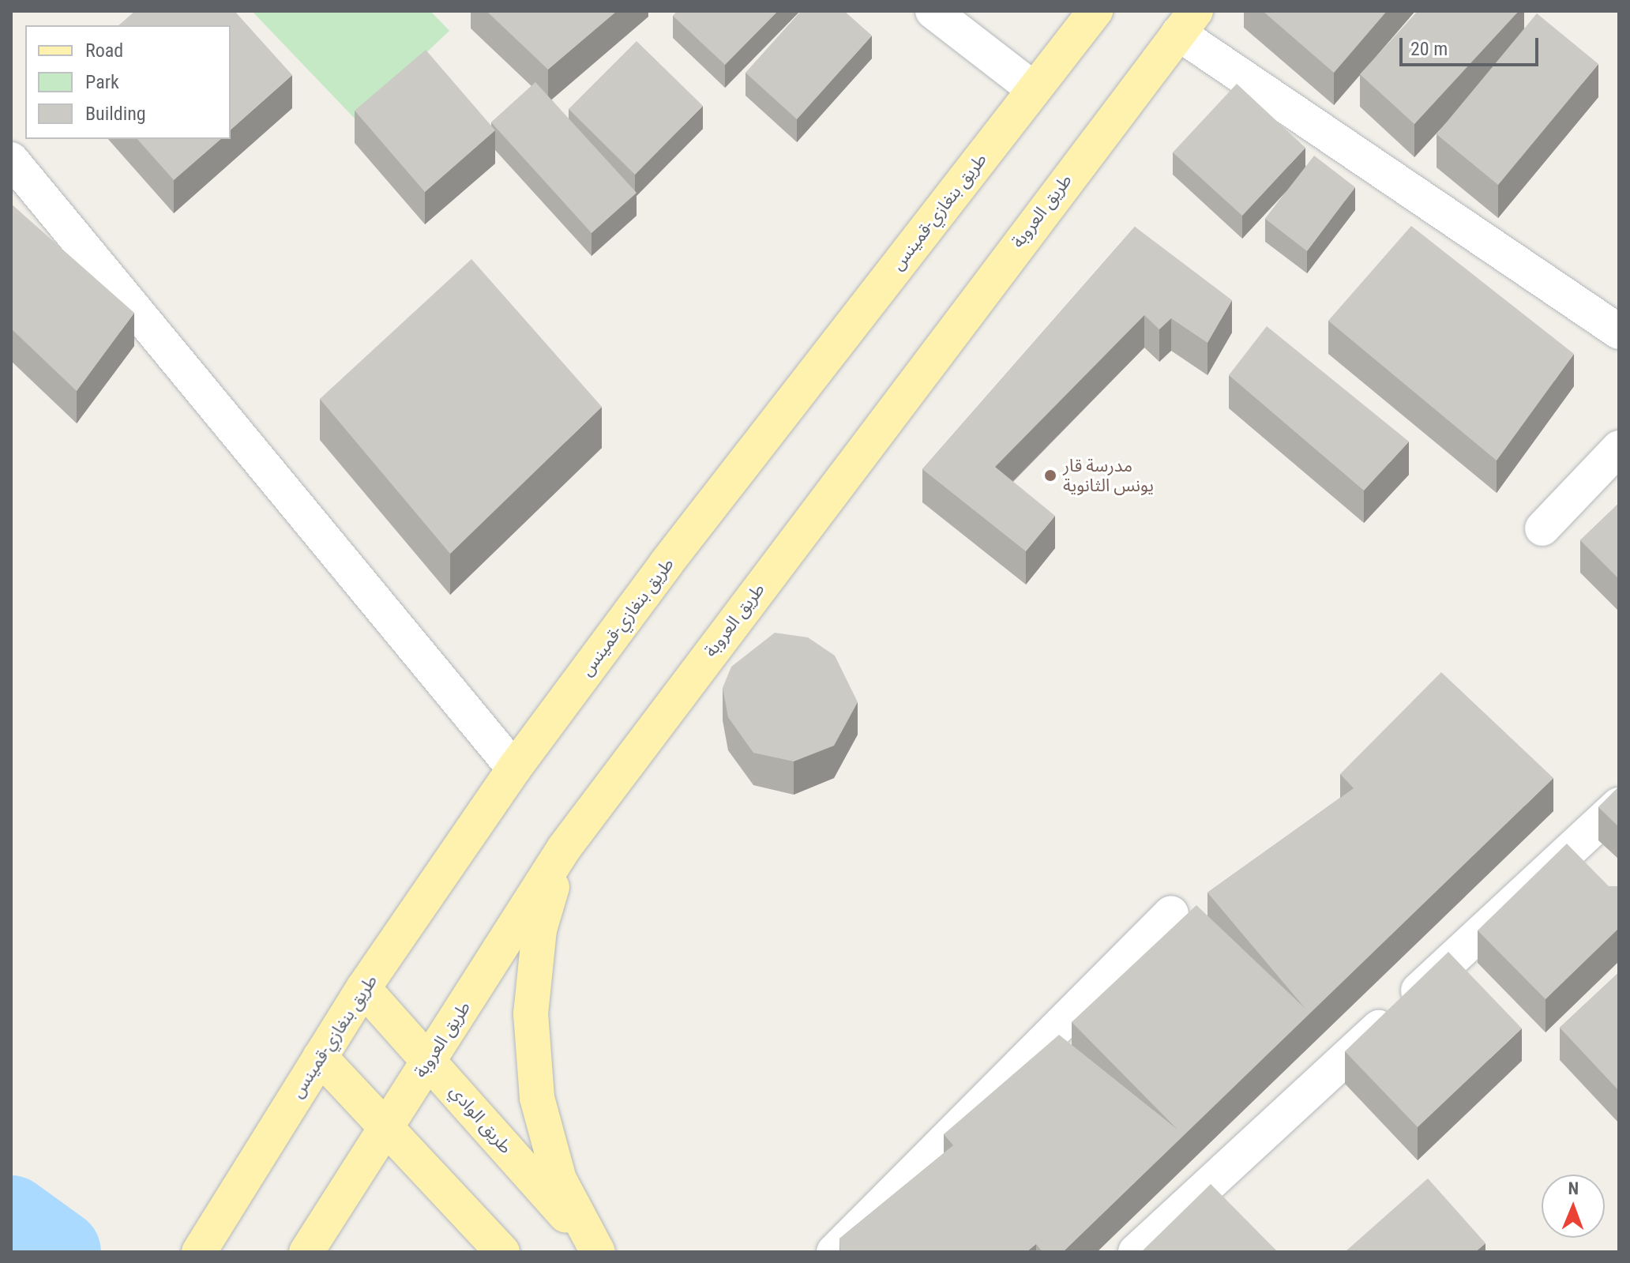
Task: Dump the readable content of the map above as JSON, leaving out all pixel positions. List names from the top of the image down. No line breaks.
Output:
{"streets":{"main road":["طريق العروبة","طريق بنغازي-قمينس","طريق الوادي"]},"crossings":[["طريق العروبة","طريق الوادي"],["طريق بنغازي-قمينس","طريق الوادي"]],"places":["مدرسة قار يونس الثانوية"],"legend":["Road","Park","Building"],"scale_bar":"20 m","north":"top"}
